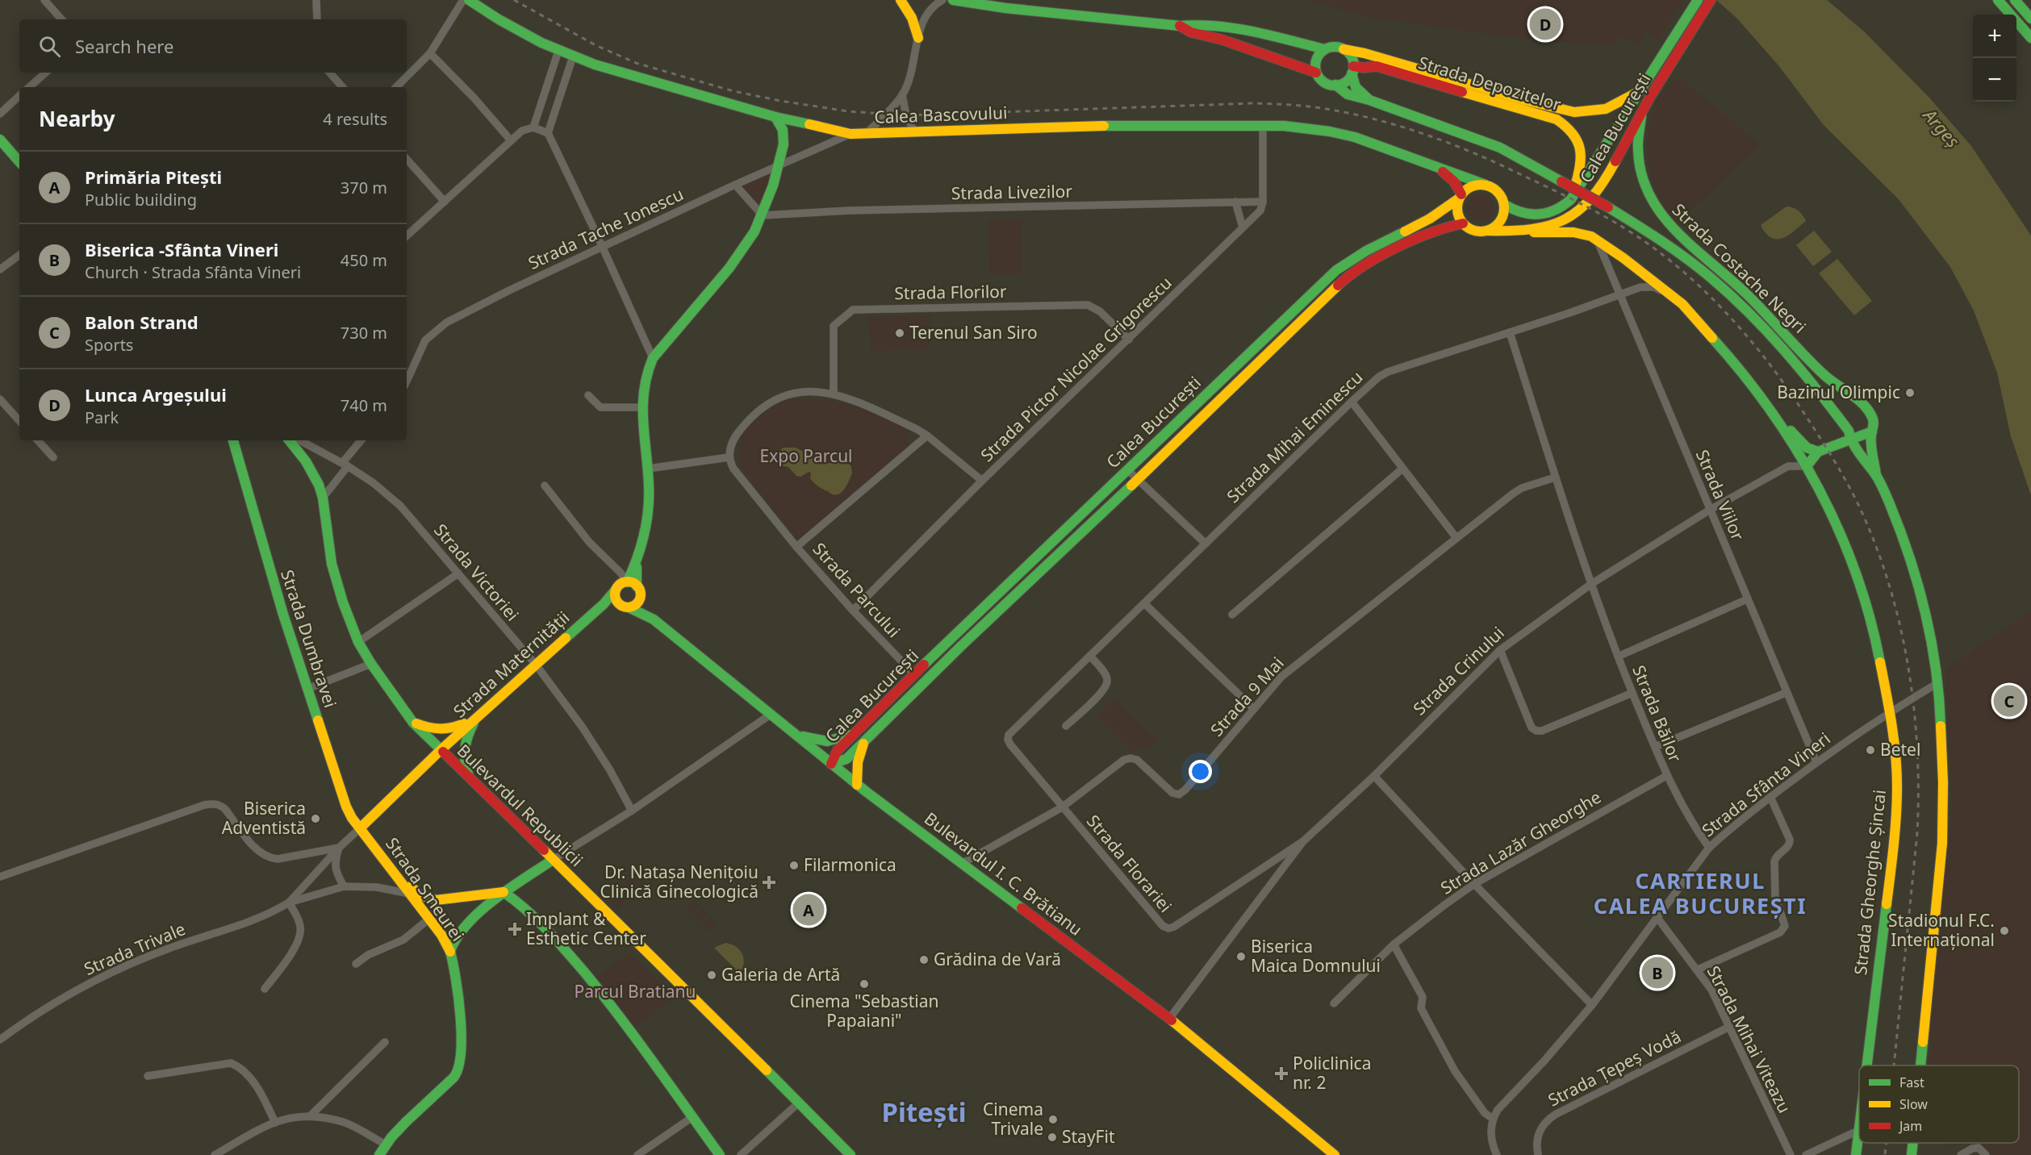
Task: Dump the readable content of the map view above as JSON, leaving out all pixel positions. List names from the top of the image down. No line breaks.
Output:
{"streets":{"main road":["Strada Depozitelor","Calea Bascovului","Calea București","Strada Costache Negri","Strada Dumbravei","Strada Maternității","Bulevardul Republicii","Bulevardul I. C. Brătianu","Strada Gheorghe Șincai","Strada Smeurei"],"street":["Strada Livezilor","Strada Tache Ionescu","Strada Florilor","Strada Pictor Nicolae Grigorescu","Strada Mihai Eminescu","Strada Viilor","Strada Victoriei","Strada Parcului","Strada Crinului","Strada 9 Mai","Strada Băilor","Strada Sfânta Vineri","Strada Lazăr Gheorghe","Strada Florariei","Strada Trivale","Strada Mihai Viteazu","Strada Țepeș Vodă"]},"crossings":[["Strada Depozitelor","Calea București"],["Calea Bascovului","Calea București"],["Calea Bascovului","Strada Tache Ionescu"],["Calea București","Strada Costache Negri"],["Calea București","Strada Parcului"],["Calea București","Bulevardul I. C. Brătianu"],["Calea București","Strada Gheorghe Șincai"],["Strada Livezilor","Strada Pictor Nicolae Grigorescu"],["Strada Costache Negri","Strada Sfânta Vineri"],["Strada Florilor","Strada Pictor Nicolae Grigorescu"],["Strada Pictor Nicolae Grigorescu","Strada Parcului"],["Strada Mihai Eminescu","Strada Viilor"],["Strada Mihai Eminescu","Strada Băilor"],["Strada Mihai Eminescu","Strada Florariei"],["Strada Mihai Eminescu","Strada Gheorghe Șincai"],["Strada Viilor","Strada Crinului"],["Strada Viilor","Strada Sfânta Vineri"],["Strada Viilor","Strada Gheorghe Șincai"],["Strada Victoriei","Strada Maternității"],["Strada Dumbravei","Strada Maternității"],["Strada Dumbravei","Strada Smeurei"],["Strada Dumbravei","Strada Trivale"],["Strada Maternității","Bulevardul Republicii"],["Strada Maternității","Bulevardul I. C. Brătianu"],["Strada Maternității","Strada Trivale"],["Strada Crinului","Strada Băilor"],["Strada Crinului","Strada Florariei"],["Strada Crinului","Bulevardul I. C. Brătianu"],["Strada Crinului","Strada Gheorghe Șincai"],["Strada 9 Mai","Strada Băilor"],["Strada 9 Mai","Strada Florariei"],["Strada 9 Mai","Bulevardul I. C. Brătianu"],["Strada Băilor","Strada Sfânta Vineri"],["Strada Băilor","Strada Lazăr Gheorghe"],["Strada Sfânta Vineri","Strada Gheorghe Șincai"],["Strada Sfânta Vineri","Strada Mihai Viteazu"],["Strada Smeurei","Strada Trivale"],["Strada Mihai Viteazu","Strada Țepeș Vodă"]],"districts":["CARTIERUL CALEA BUCUREȘTI","Pitești"],"water":["Argeș"],"parks":["Expo Parcul","Parcul Bratianu"],"places":{"other":["Terenul San Siro","Bazinul Olimpic","Betel","Biserica Adventistă","Filarmonica","Stadionul F.C. Internațional","Biserica Maica Domnului","Grădina de Vară","Galeria de Artă","Cinema \"Sebastian Papaiani\"","Cinema Trivale","StayFit"],"health":["Dr. Natașa Nenițoiu Clinică Ginecologică","Implant & Esthetic Center","Policlinica nr. 2"]},"legend":["Fast","Slow","Jam"],"page":{"pins":["D","C","A","B"],"map_buttons":["+","−"],"search":"Search here","heading":["Nearby","4 results"],"list":[{"mark":"A","name":"Primăria Pitești","note":"Public building","value":"370 m"},{"mark":"B","name":"Biserica -Sfânta Vineri","note":"Church · Strada Sfânta Vineri","value":"450 m"},{"mark":"C","name":"Balon Strand","note":"Sports","value":"730 m"},{"mark":"D","name":"Lunca Argeșului","note":"Park","value":"740 m"}]}}
